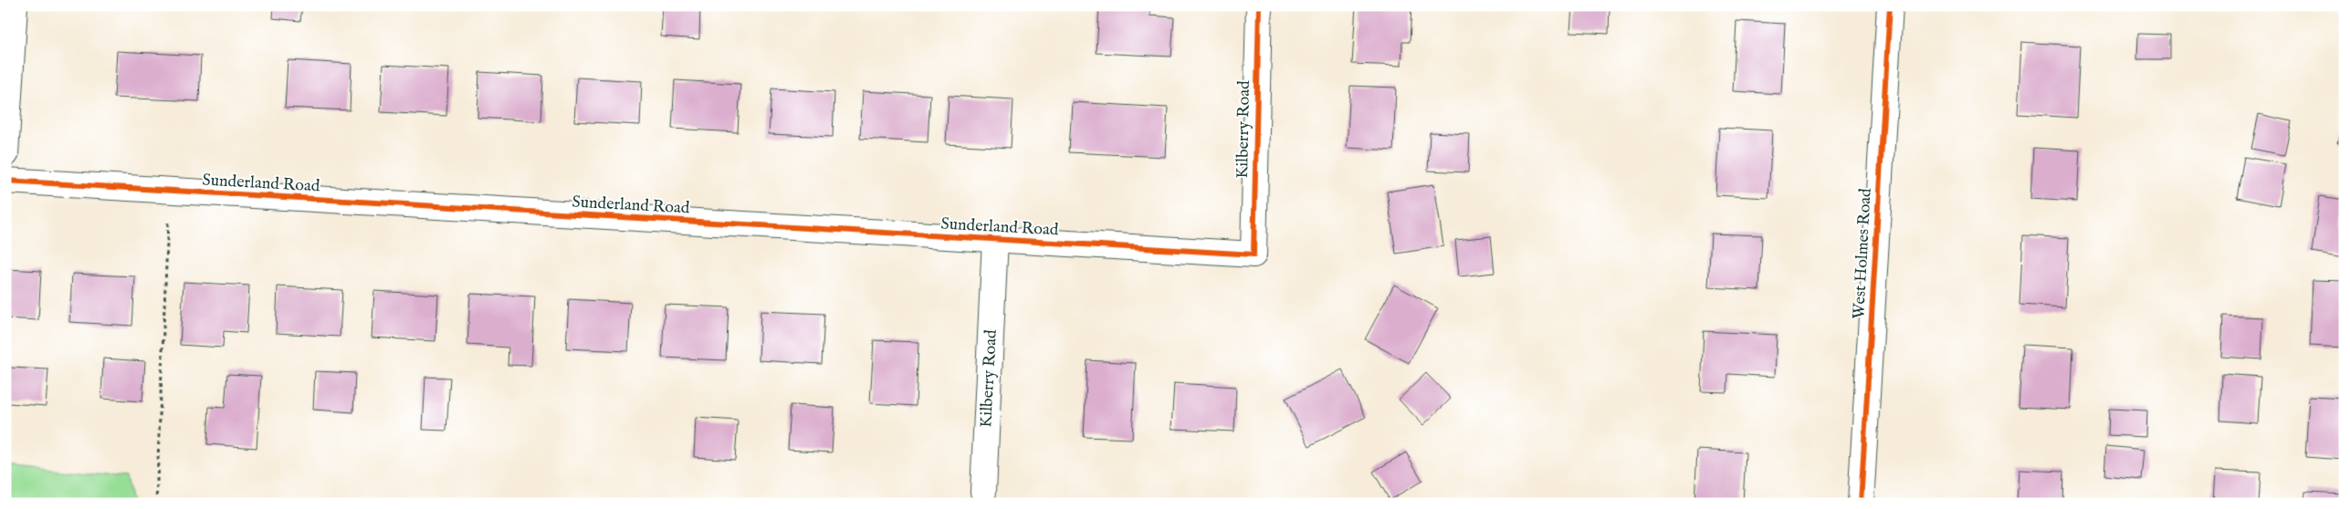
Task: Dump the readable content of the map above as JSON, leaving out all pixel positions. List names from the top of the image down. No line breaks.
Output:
{"streets":{"street":["Kilberry Road","Sunderland Road","West Holmes Road"]},"crossings":[["Kilberry Road","Sunderland Road"]]}
